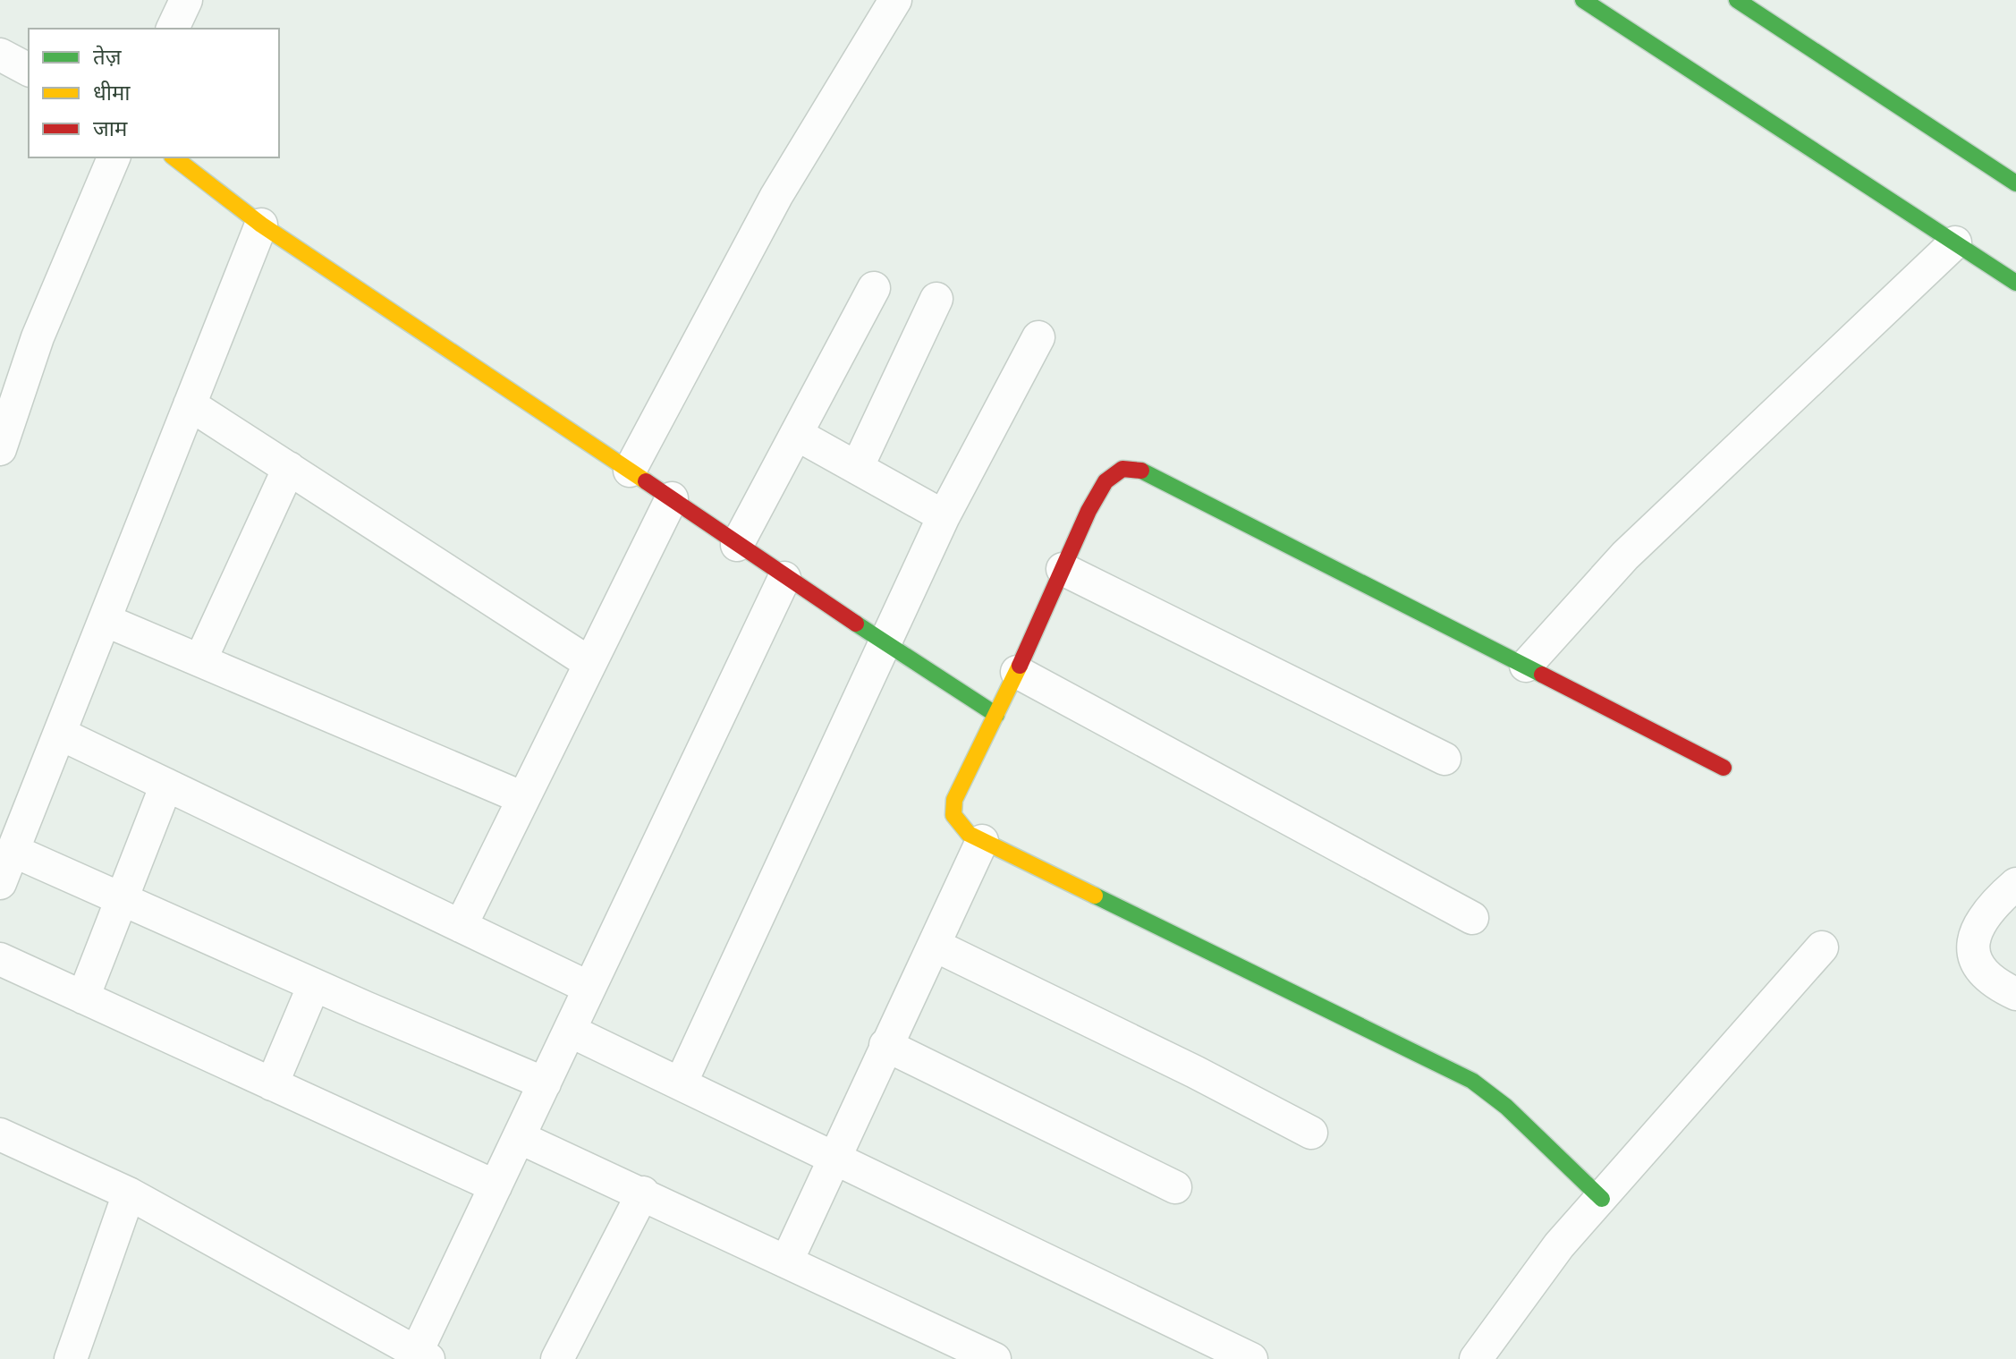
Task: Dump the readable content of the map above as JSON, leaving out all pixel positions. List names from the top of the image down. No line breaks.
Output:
{"legend":["तेज़","धीमा","जाम"]}
